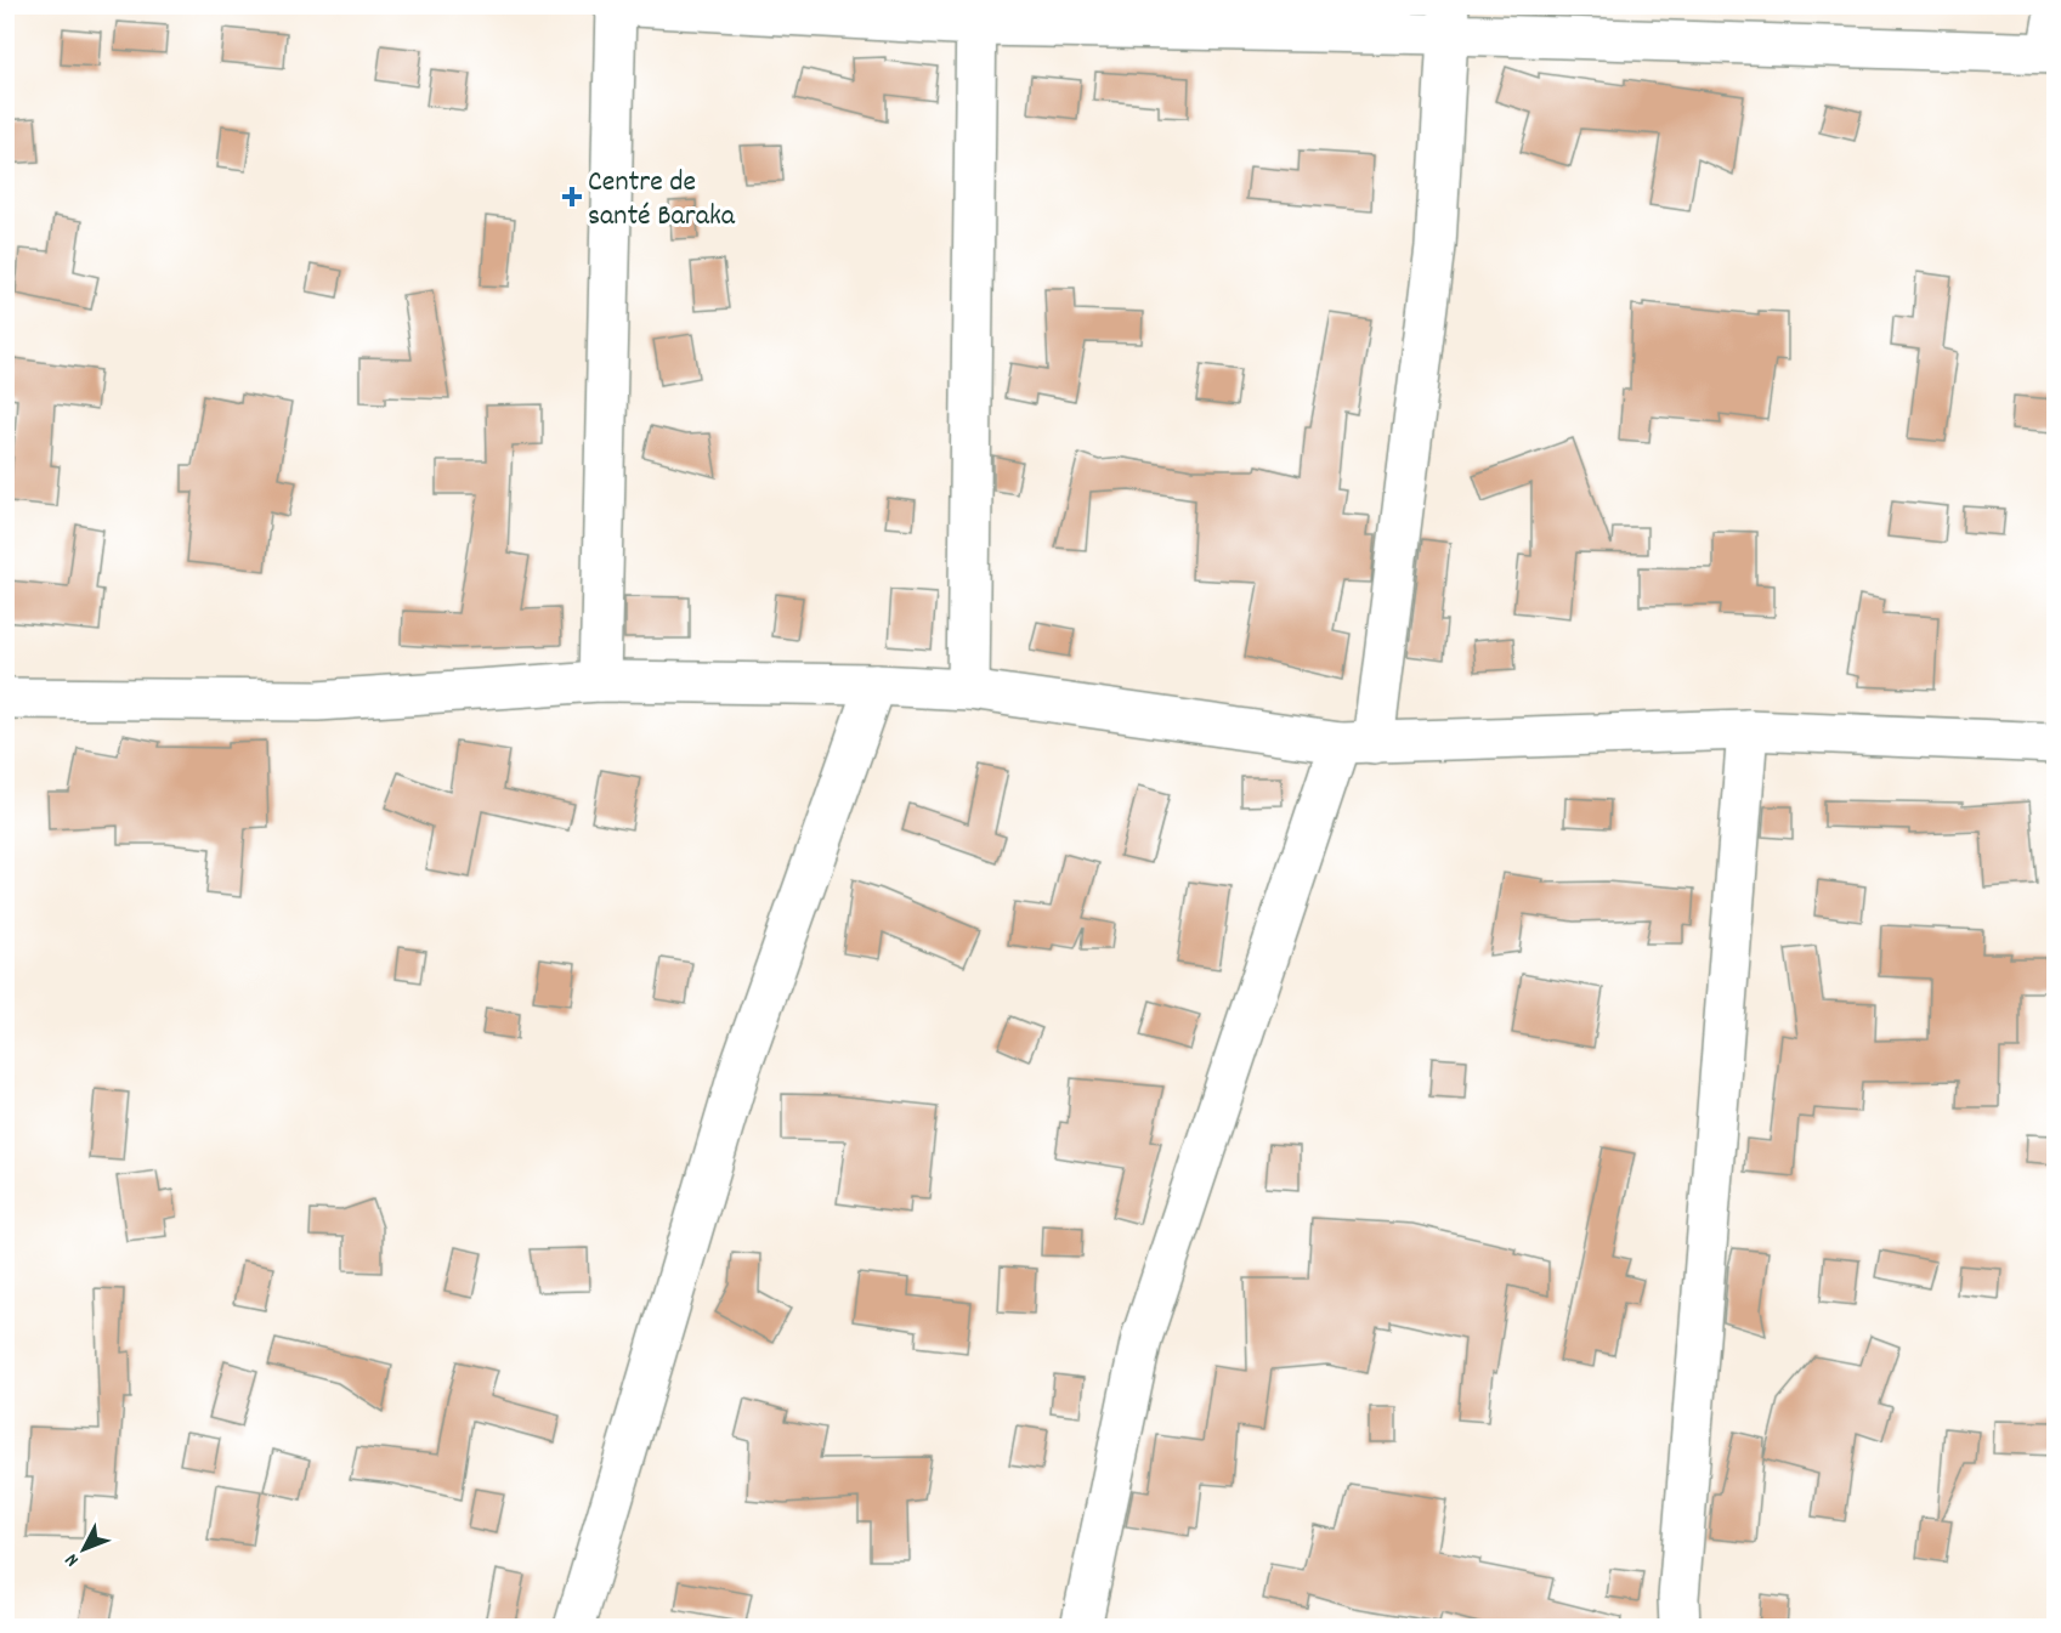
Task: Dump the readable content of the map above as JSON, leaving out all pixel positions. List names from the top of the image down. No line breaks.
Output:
{"places":{"health":["Centre de santé Baraka"]},"north":"bottom left"}
